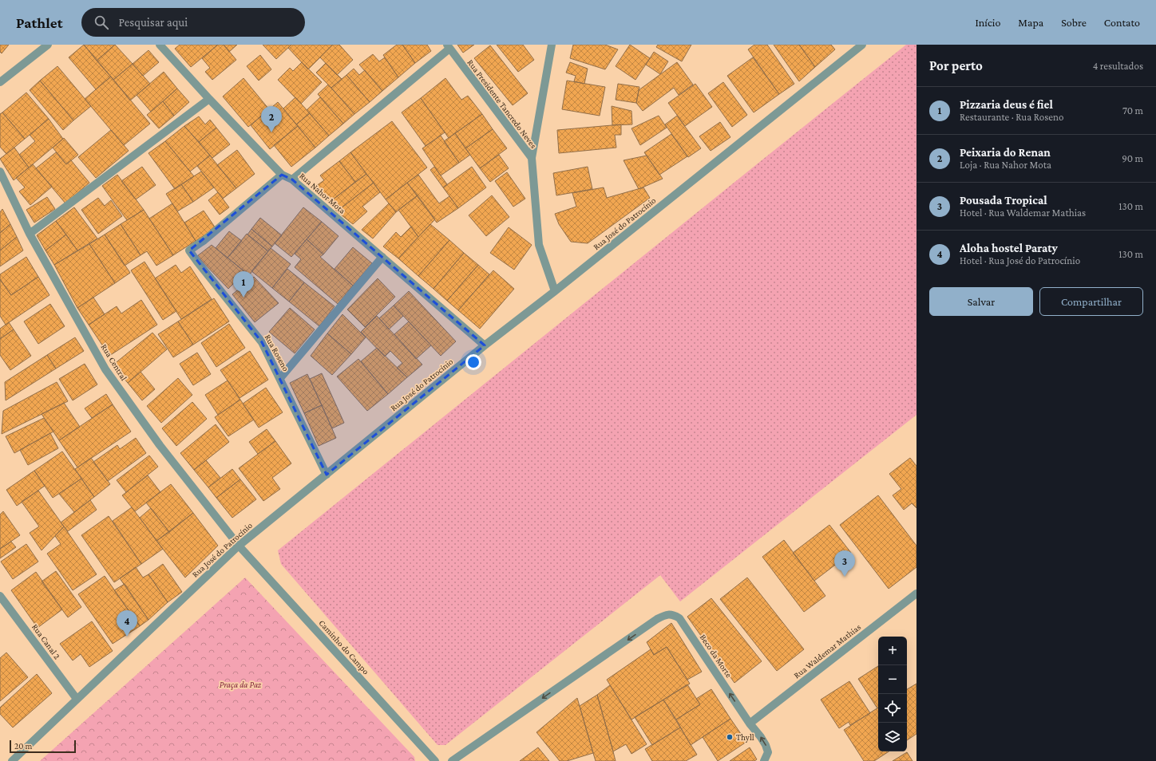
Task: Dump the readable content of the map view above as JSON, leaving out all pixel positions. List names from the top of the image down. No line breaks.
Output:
{"streets":{"street":["Rua Presidente Tancredo Neves","Rua Nahor Mota","Rua José do Patrocínio","Rua Roseno","Rua Central","Rua Canal 2","Caminho do Campo","Rua Waldemar Mathias","Beco da Morte"]},"crossings":[["Rua Nahor Mota","Rua José do Patrocínio"],["Rua Nahor Mota","Rua Roseno"],["Rua José do Patrocínio","Rua Roseno"],["Rua José do Patrocínio","Rua Central"],["Rua José do Patrocínio","Rua Canal 2"],["Rua José do Patrocínio","Caminho do Campo"],["Rua Central","Caminho do Campo"],["Rua Waldemar Mathias","Beco da Morte"]],"parks":["Praça da Paz"],"places":["Thyll"],"scale_bar":"20 m","page":{"header":"Pathlet","search":"Pesquisar aqui","nav":["Início","Mapa","Sobre","Contato"],"heading":["Por perto","4 resultados"],"list":[{"mark":"1","name":"Pizzaria deus é fiel","note":"Restaurante · Rua Roseno","value":"70 m"},{"mark":"2","name":"Peixaria do Renan","note":"Loja · Rua Nahor Mota","value":"90 m"},{"mark":"3","name":"Pousada Tropical","note":"Hotel · Rua Waldemar Mathias","value":"130 m"},{"mark":"4","name":"Aloha hostel Paraty","note":"Hotel · Rua José do Patrocínio","value":"130 m"}],"pins":["2","1","3","4"],"buttons":["Salvar","Compartilhar"],"map_buttons":["+","−"],"scale":"20 m"}}
